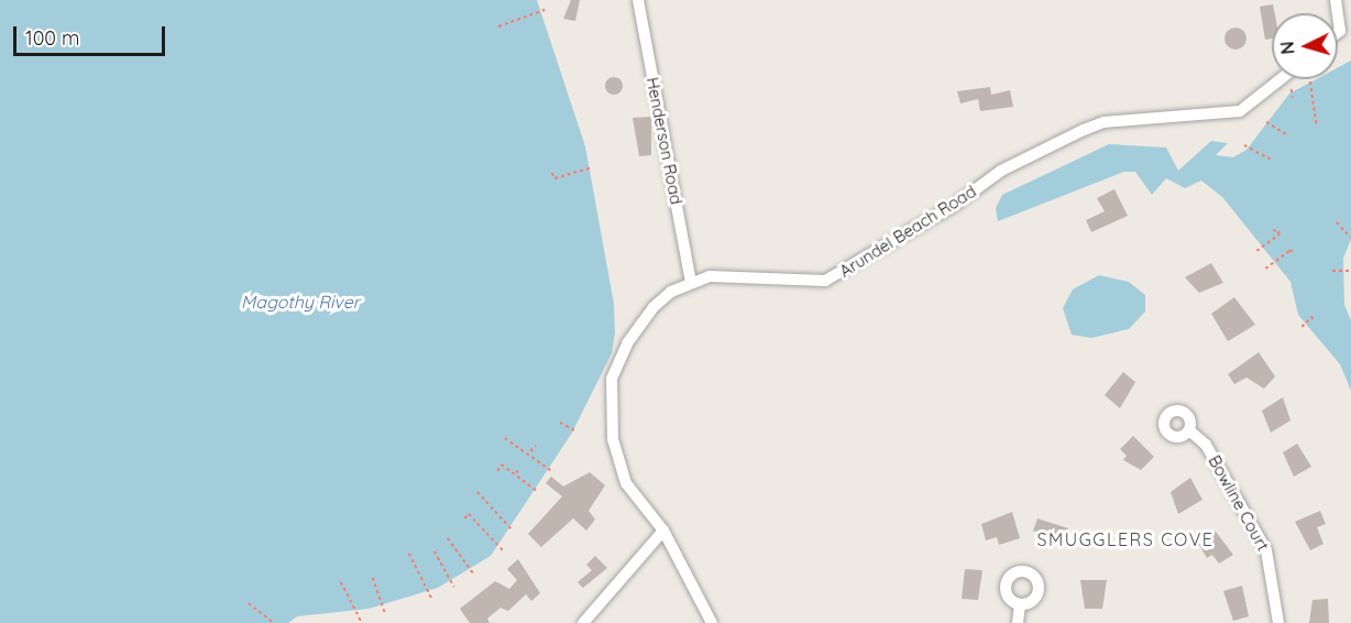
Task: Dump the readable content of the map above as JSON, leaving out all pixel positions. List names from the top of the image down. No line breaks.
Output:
{"streets":{"street":["Henderson Road","Arundel Beach Road","Bowline Court"]},"crossings":[["Henderson Road","Arundel Beach Road"]],"districts":["SMUGGLERS COVE"],"water":["Magothy River"],"scale_bar":"100 m","north":"left"}
